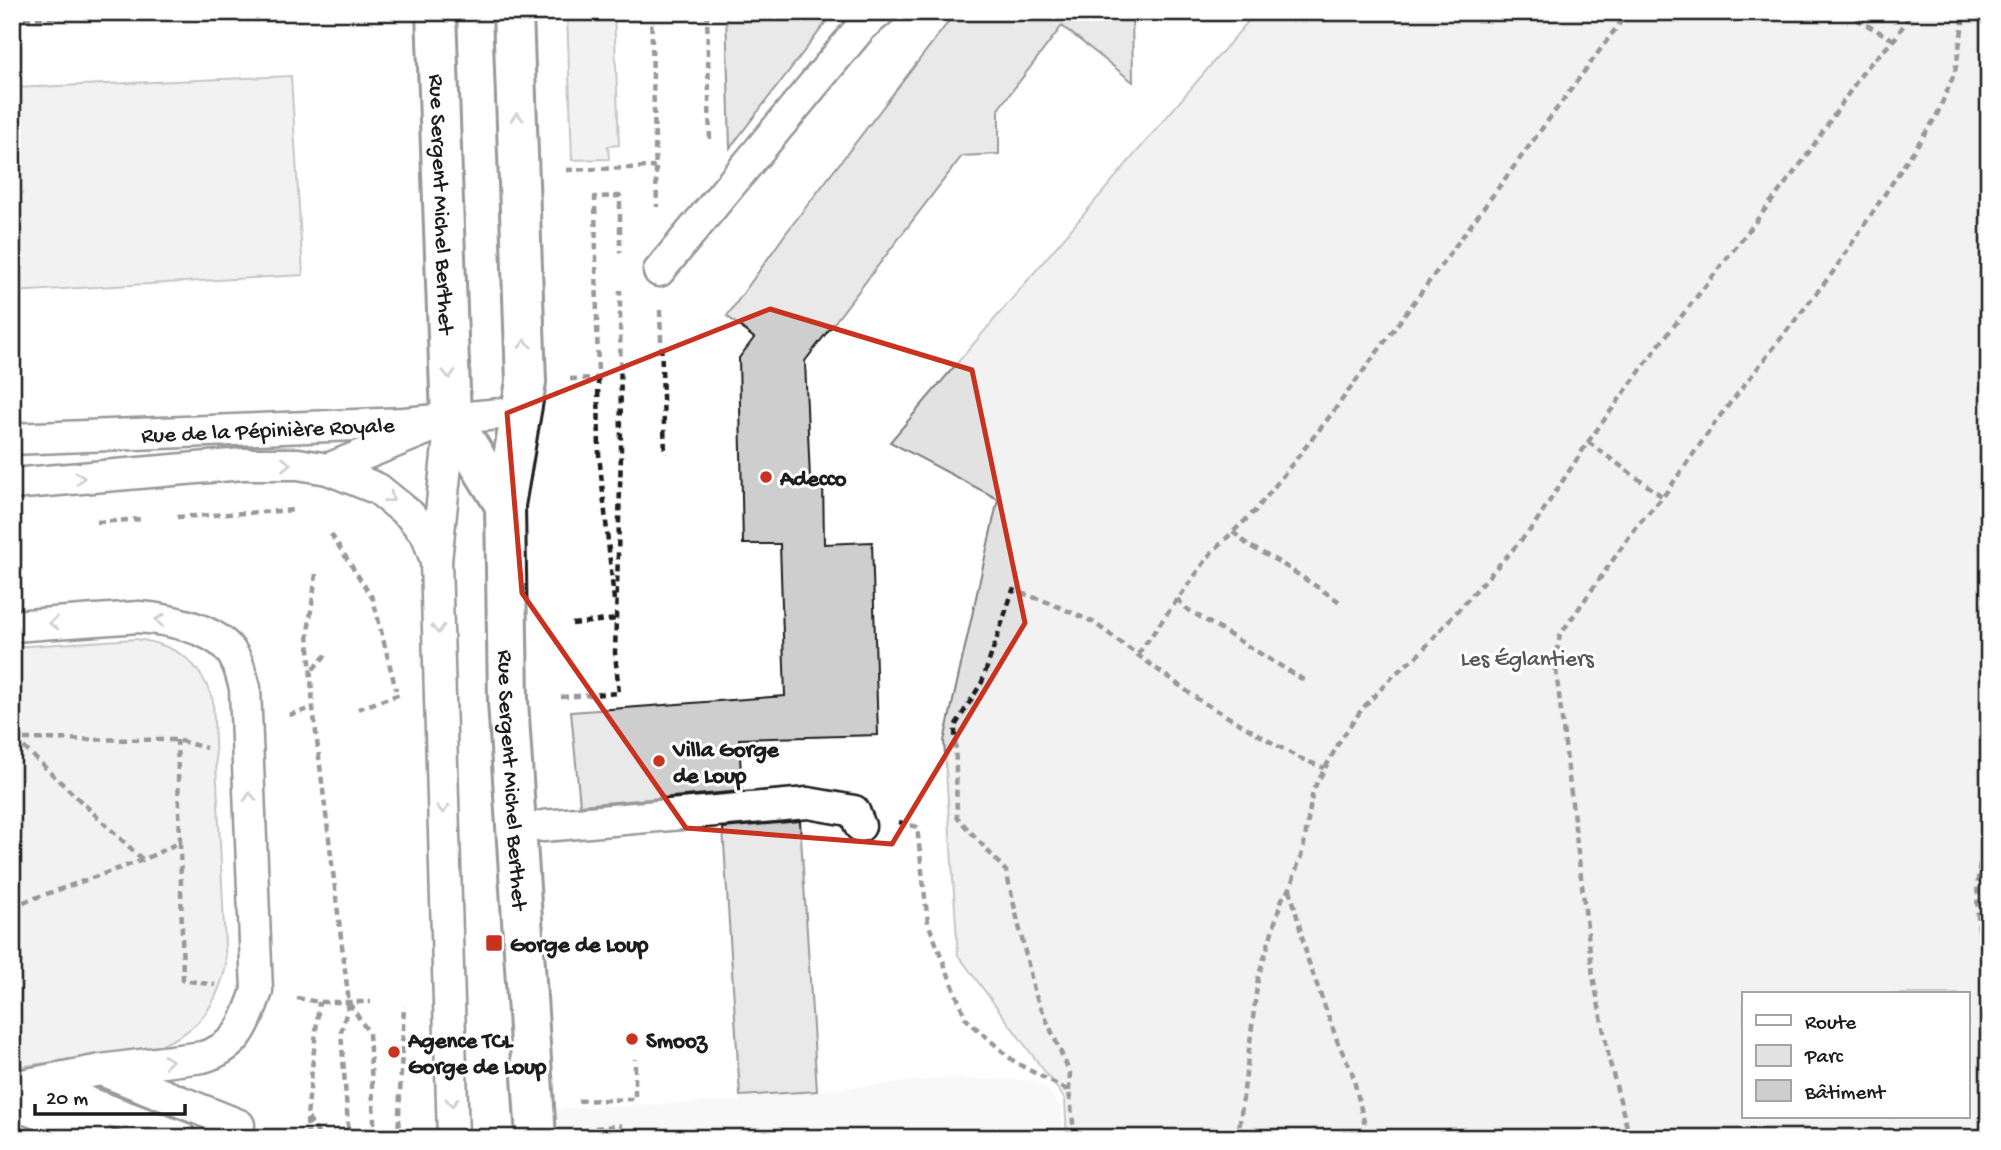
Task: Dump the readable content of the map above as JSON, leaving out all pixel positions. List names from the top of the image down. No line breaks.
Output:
{"streets":{"main road":["Rue Sergent Michel Berthet"],"lane":["Rue de la Pépinière Royale"]},"crossings":[["Rue Sergent Michel Berthet","Rue de la Pépinière Royale"]],"parks":["Les Églantiers"],"places":{"other":["Adecco","Villa Gorge de Loup","Smooz","Agence TCL Gorge de Loup"],"transit":["Gorge de Loup"]},"legend":["Route","Parc","Bâtiment"],"scale_bar":"20 m"}
